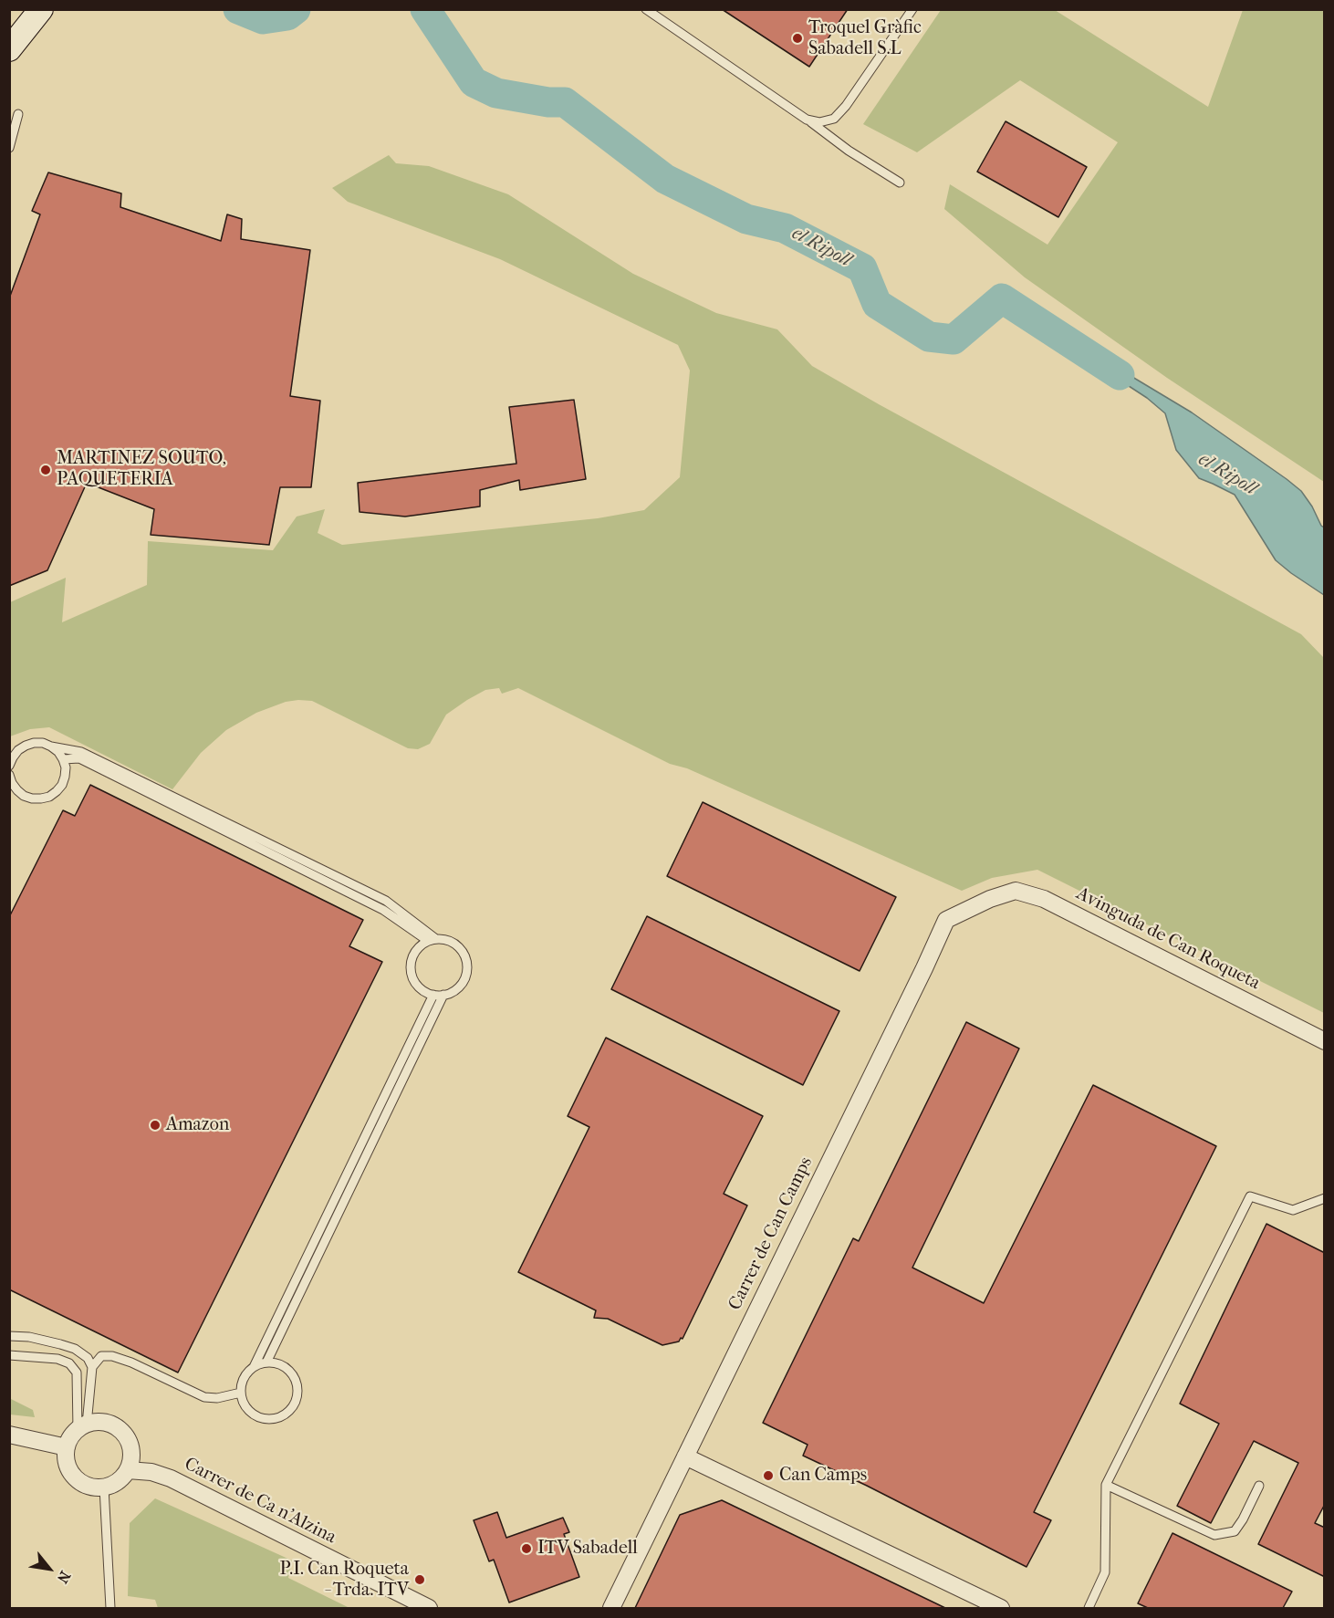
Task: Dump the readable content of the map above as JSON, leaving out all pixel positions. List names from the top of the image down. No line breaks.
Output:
{"streets":{"street":["Avinguda de Can Roqueta","Carrer de Can Camps","Carrer de Ca n'Alzina"]},"crossings":[["Avinguda de Can Roqueta","Carrer de Can Camps"]],"water":["el Ripoll"],"places":["Troquel Gràfic Sabadell S.L","MARTINEZ SOUTO, PAQUETERIA","Amazon","Can Camps","ITV Sabadell","P.I. Can Roqueta - Trda. ITV"],"north":"bottom right"}
